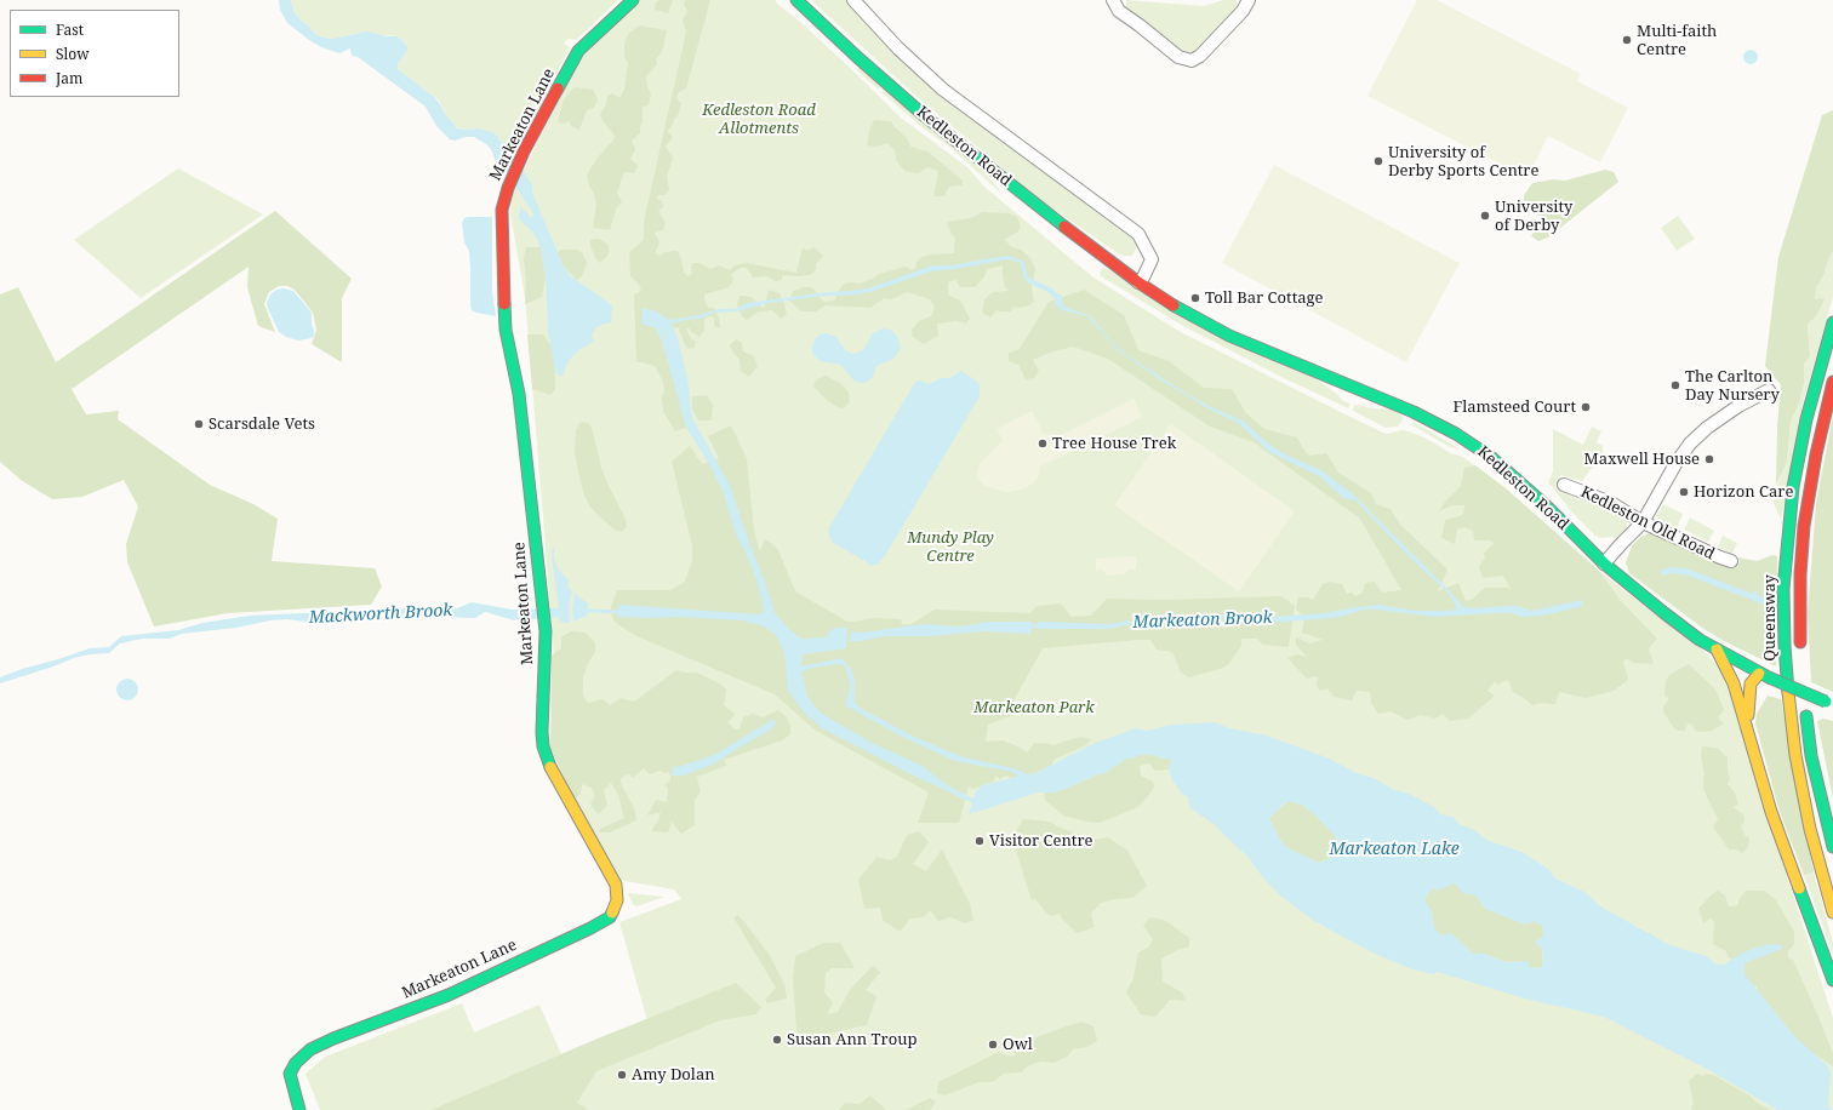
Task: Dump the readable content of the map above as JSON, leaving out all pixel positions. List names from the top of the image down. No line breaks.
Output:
{"streets":{"main road":["Markeaton Lane","Kedleston Road","Queensway"],"street":["Kedleston Old Road"]},"water":["Mackworth Brook","Markeaton Brook","Markeaton Lake"],"parks":["Kedleston Road Allotments","Mundy Play Centre","Markeaton Park"],"places":["Multi-faith Centre","University of Derby Sports Centre","University of Derby","Toll Bar Cottage","The Carlton Day Nursery","Flamsteed Court","Scarsdale Vets","Tree House Trek","Maxwell House","Horizon Care","Visitor Centre","Susan Ann Troup","Owl","Amy Dolan"],"legend":["Fast","Slow","Jam"]}
